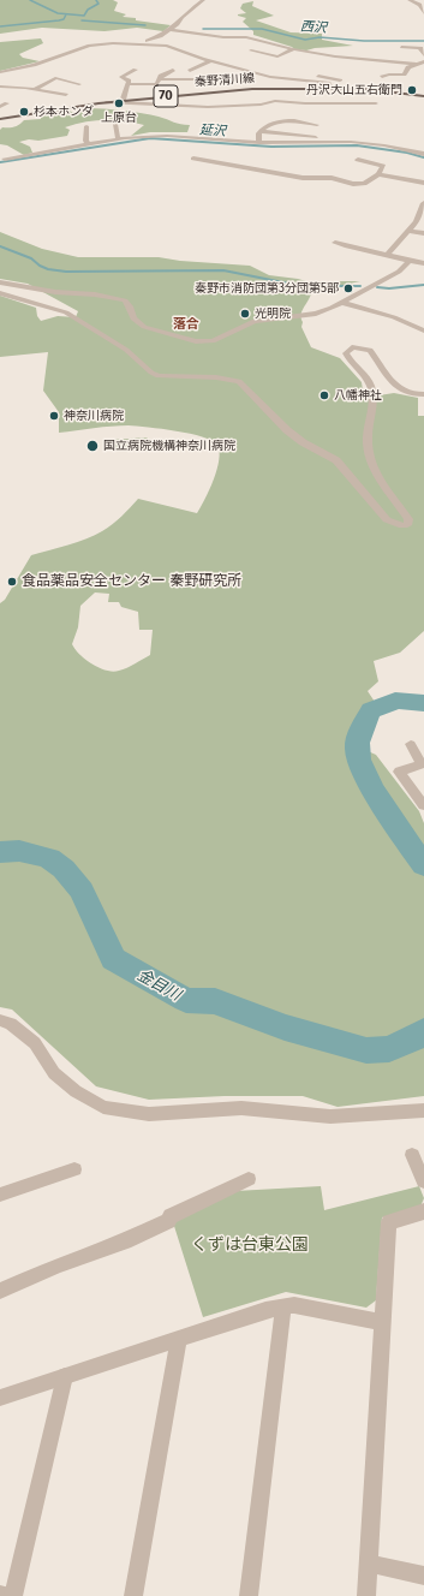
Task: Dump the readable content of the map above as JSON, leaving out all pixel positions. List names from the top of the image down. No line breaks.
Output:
{"streets":{"main road":["秦野清川線","70"]},"districts":["落合"],"water":["西沢","延沢","金目川"],"parks":["くずは台東公園"],"places":["丹沢大山五右衛門","上原台","杉本ホンダ","秦野市消防団第3分団第5部","光明院","八幡神社","神奈川病院","国立病院機構神奈川病院","食品薬品安全センター 秦野研究所"]}
